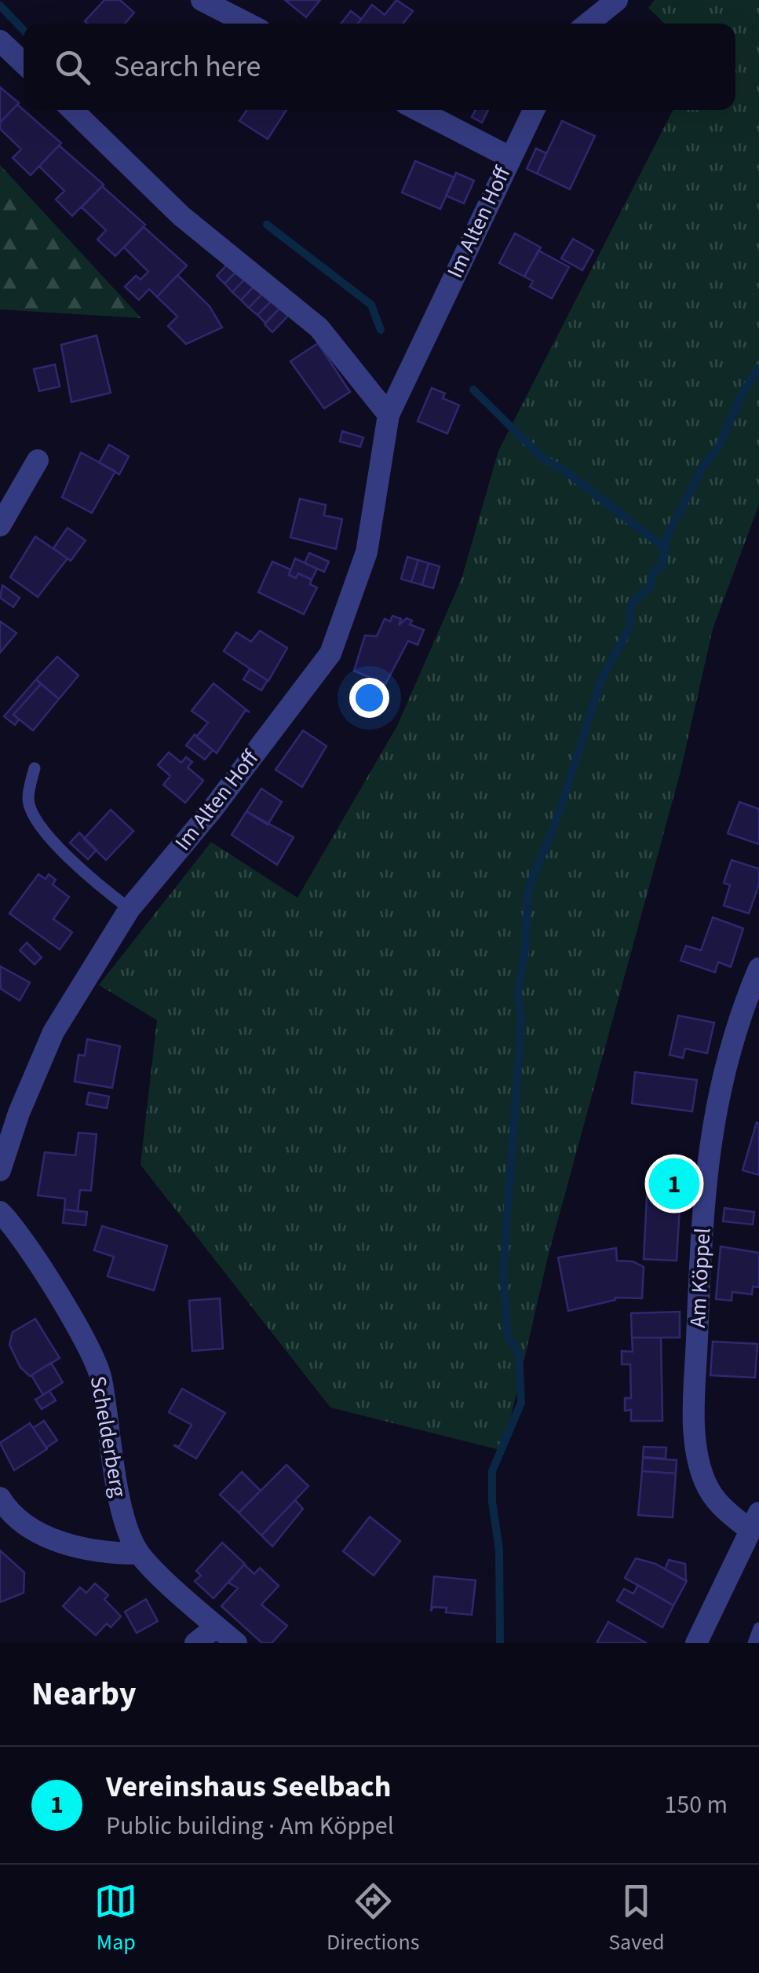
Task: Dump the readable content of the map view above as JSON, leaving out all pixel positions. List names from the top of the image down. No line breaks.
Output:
{"streets":{"street":["Im Alten Hoff","Am Köppel","Schelderberg"]},"page":{"search":"Search here","pins":"1","heading":"Nearby","list":[{"mark":"1","name":"Vereinshaus Seelbach","note":"Public building · Am Köppel","value":"150 m"}],"nav":["Map","Directions","Saved"]}}
